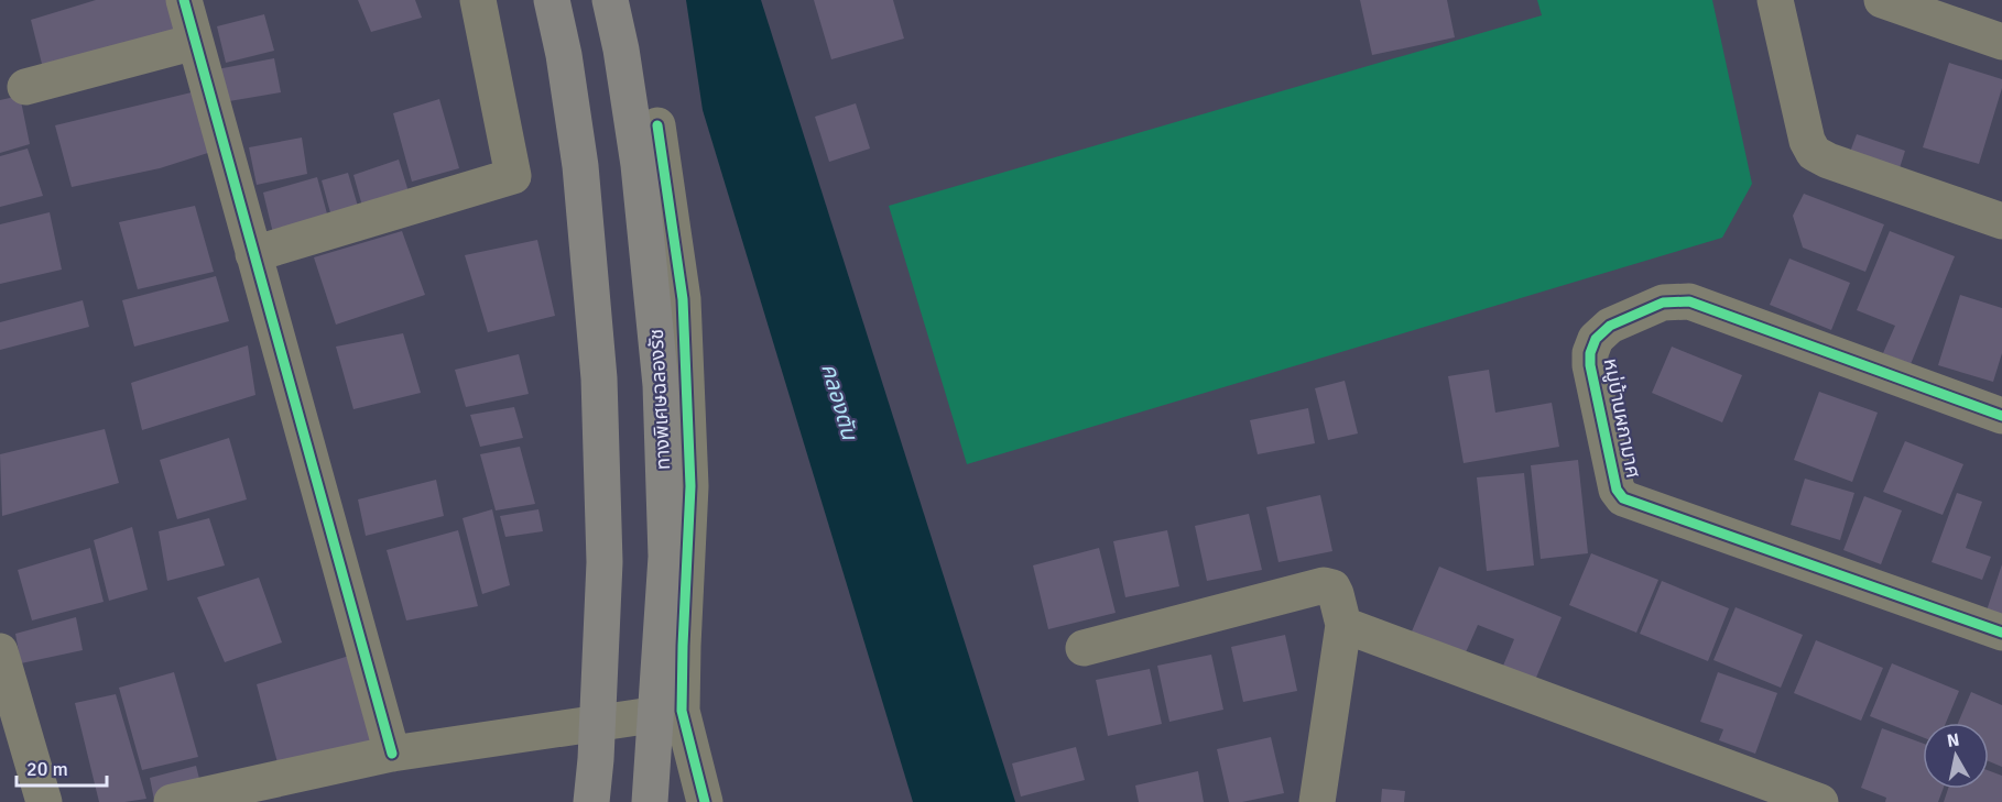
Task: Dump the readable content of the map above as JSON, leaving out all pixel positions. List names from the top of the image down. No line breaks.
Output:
{"streets":{"highway":["ทางพิเศษฉลองรัช"],"street":["หมู่บ้านผกามาศ"]},"water":["คลองตัน"],"scale_bar":"20 m","north":"top"}
